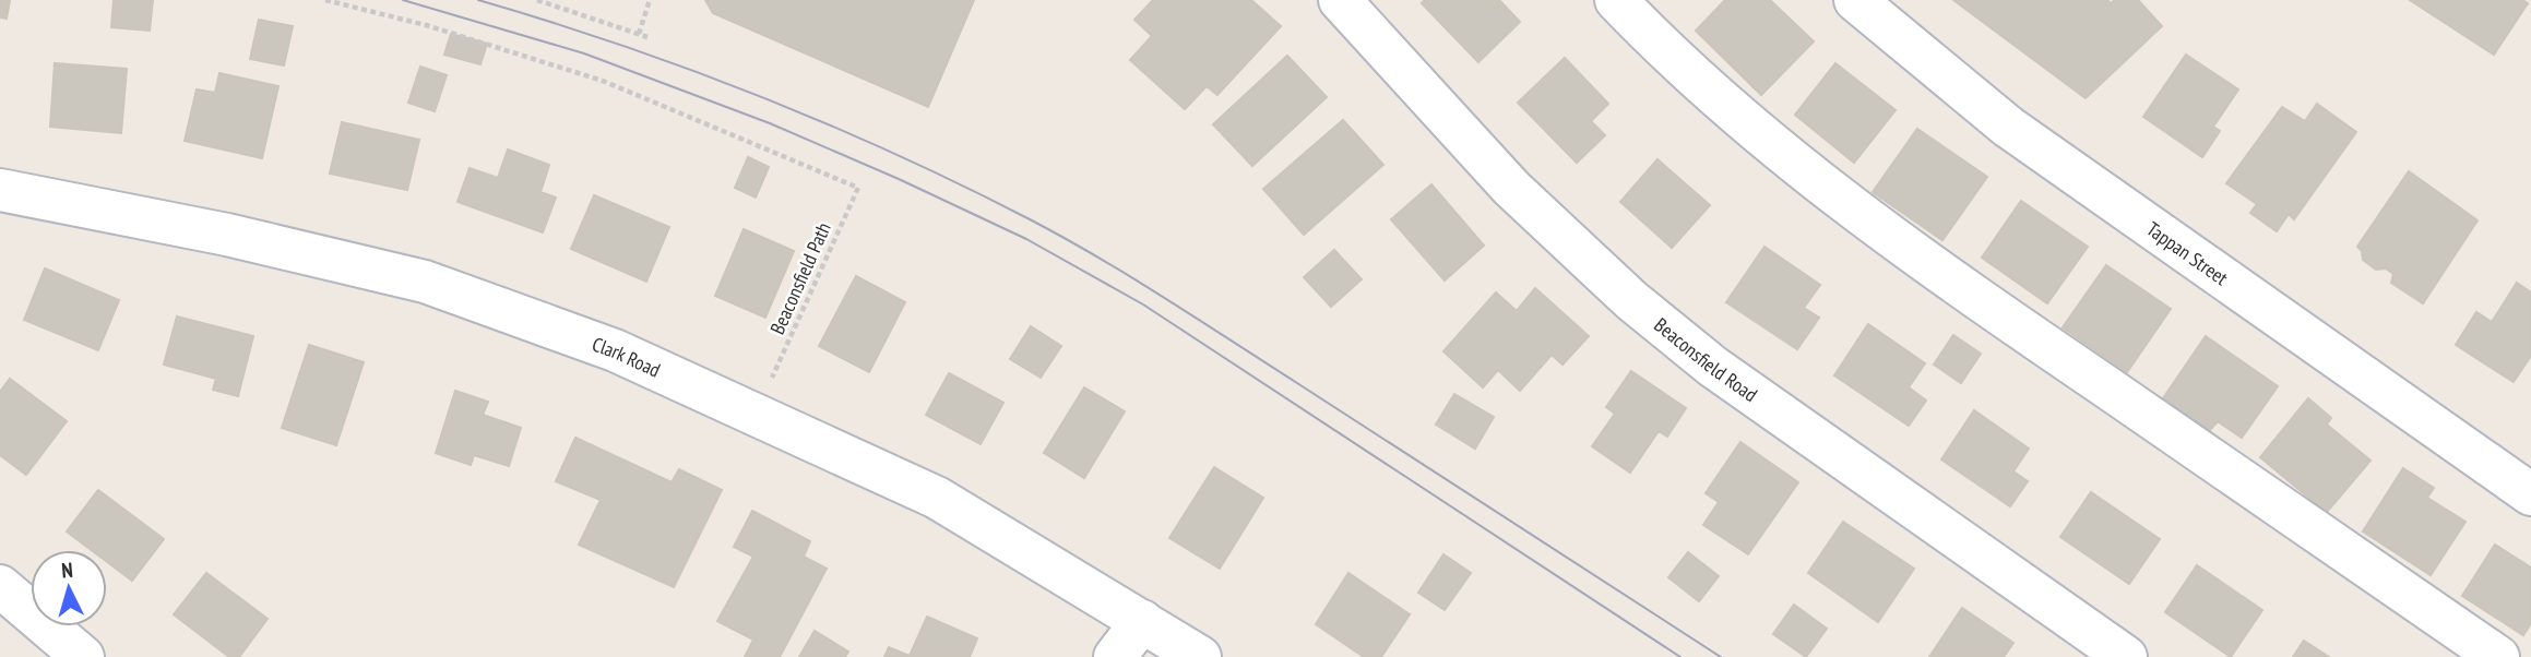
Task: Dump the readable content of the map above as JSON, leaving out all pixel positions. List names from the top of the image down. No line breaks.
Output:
{"streets":{"street":["Tappan Street","Clark Road","Beaconsfield Road"],"path":["Beaconsfield Path"]},"north":"top"}
